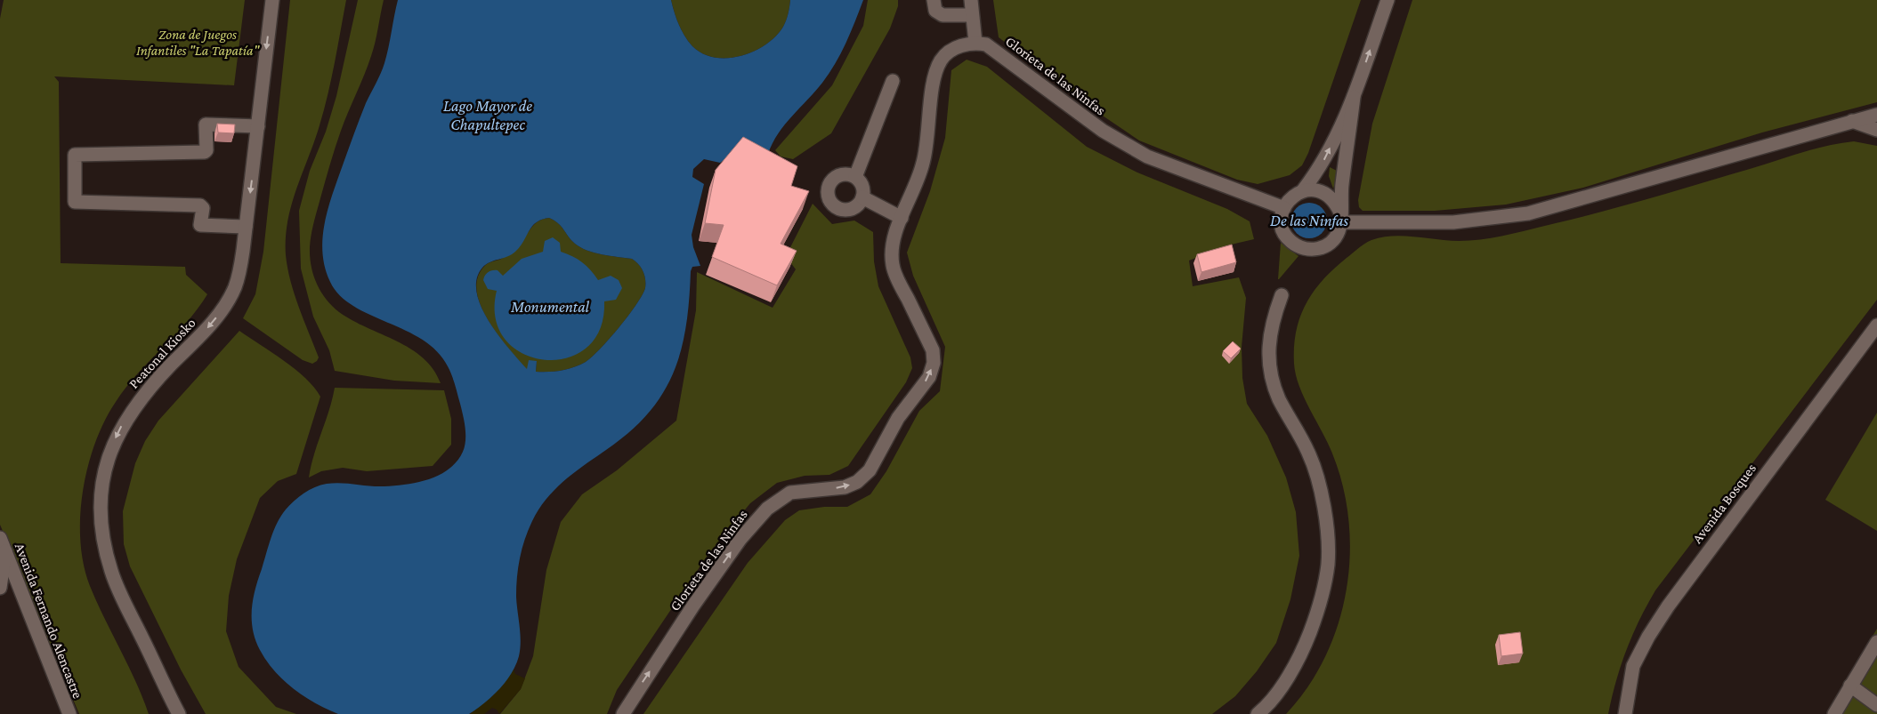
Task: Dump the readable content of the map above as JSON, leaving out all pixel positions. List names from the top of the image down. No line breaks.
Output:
{"streets":{"street":["Glorieta de las Ninfas","Peatonal Kiosko","Avenida Bosques","Avenida Fernando Alencastre"]},"one_way":["Glorieta de las Ninfas","Peatonal Kiosko"],"water":["Lago Mayor de Chapultepec","De las Ninfas","Monumental"],"parks":["Zona de Juegos Infantiles \"La Tapatía\""]}
